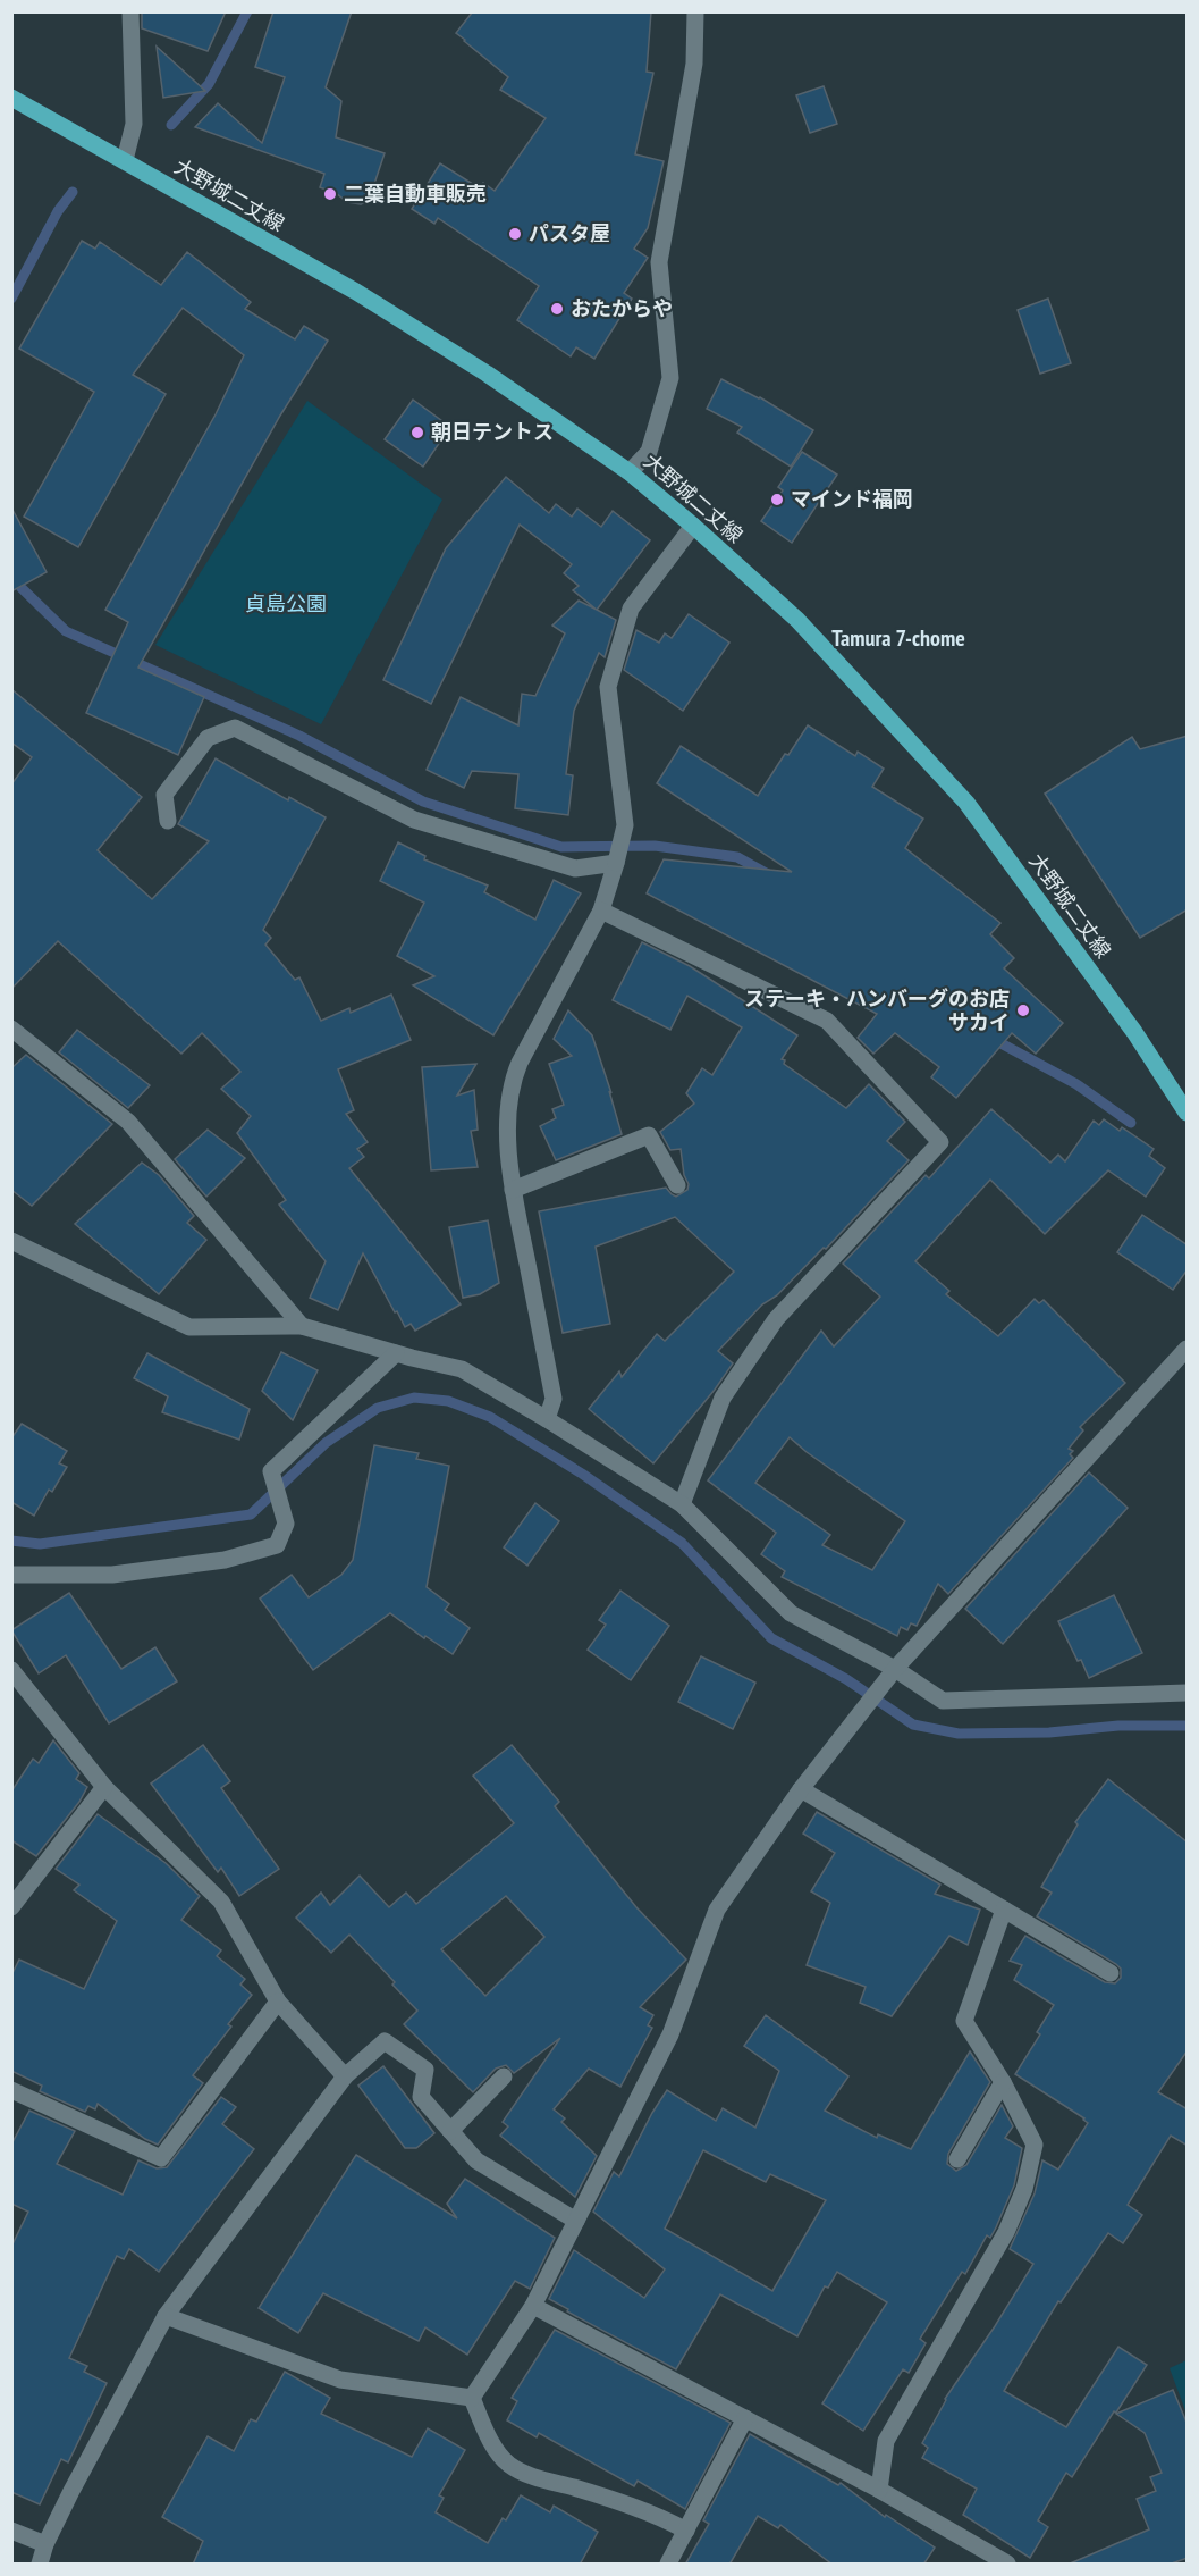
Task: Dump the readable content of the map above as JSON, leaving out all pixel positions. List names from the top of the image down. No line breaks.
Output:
{"streets":{"main road":["大野城二丈線"]},"districts":["Tamura 7-chome"],"parks":["貞島公園"],"places":["二葉自動車販売","パスタ屋","おたからや","朝日テントス","マインド福岡","ステーキ・ハンバーグのお店 サカイ"]}
